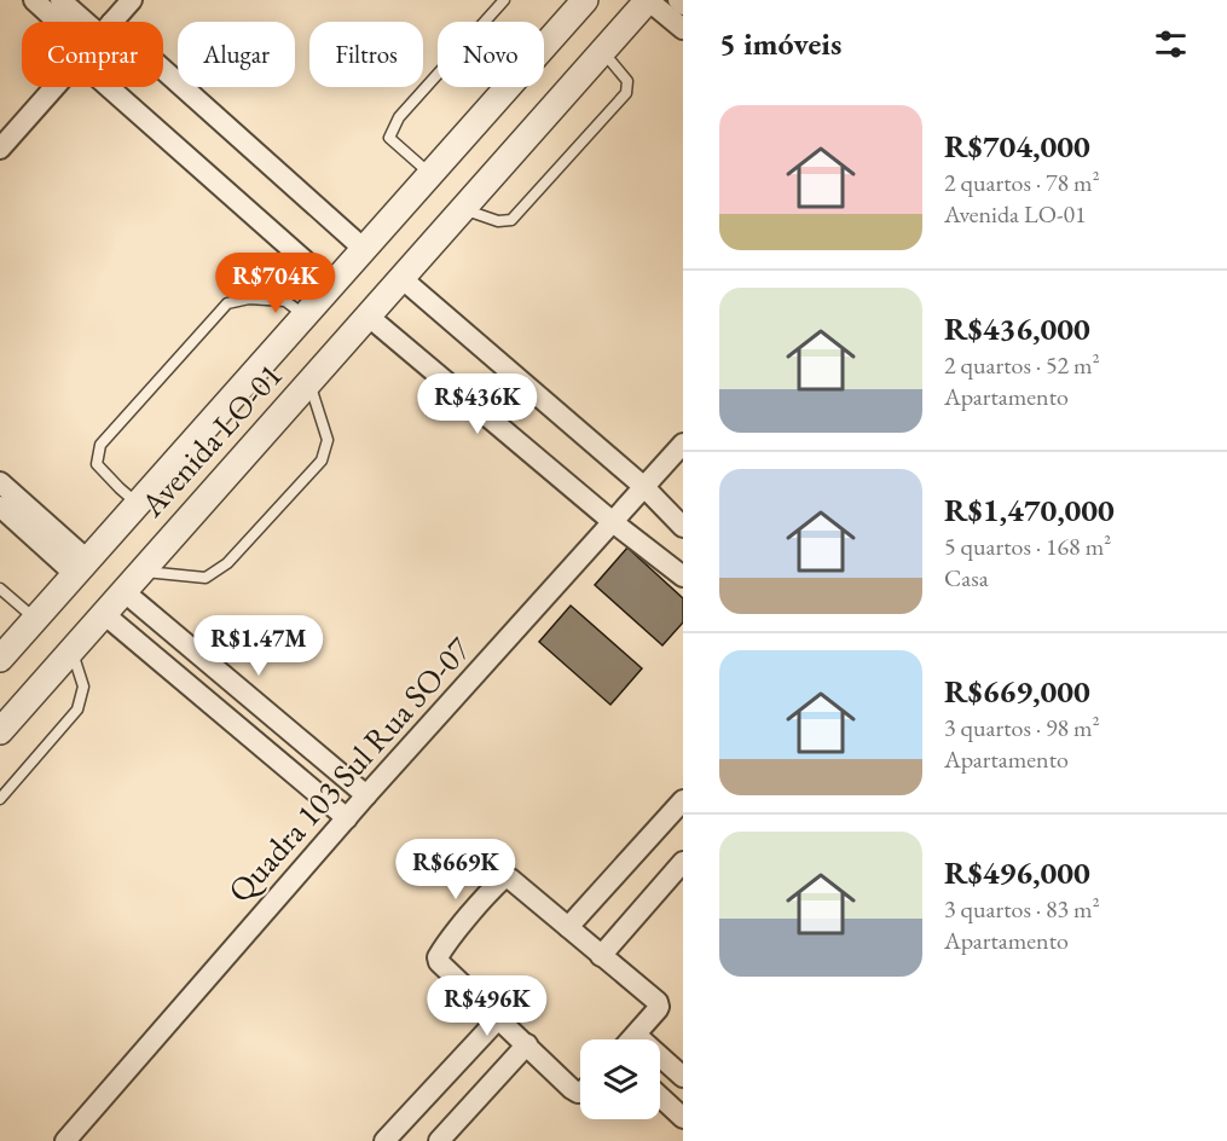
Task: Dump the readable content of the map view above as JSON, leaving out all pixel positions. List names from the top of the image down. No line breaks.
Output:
{"streets":{"street":["Avenida LO-01","Quadra 103 Sul Rua SO-07"]},"page":{"heading":"5 imóveis","chip":["Comprar","Alugar","Filtros","Novo"],"list":[{"name":"R$704,000","note":"2 quartos · 78 m² · Avenida LO-01"},{"name":"R$436,000","note":"2 quartos · 52 m² · Apartamento"},{"name":"R$1,470,000","note":"5 quartos · 168 m² · Casa"},{"name":"R$669,000","note":"3 quartos · 98 m² · Apartamento"},{"name":"R$496,000","note":"3 quartos · 83 m² · Apartamento"}],"price":["R$704K","R$436K","R$1.47M","R$669K","R$496K"]}}
